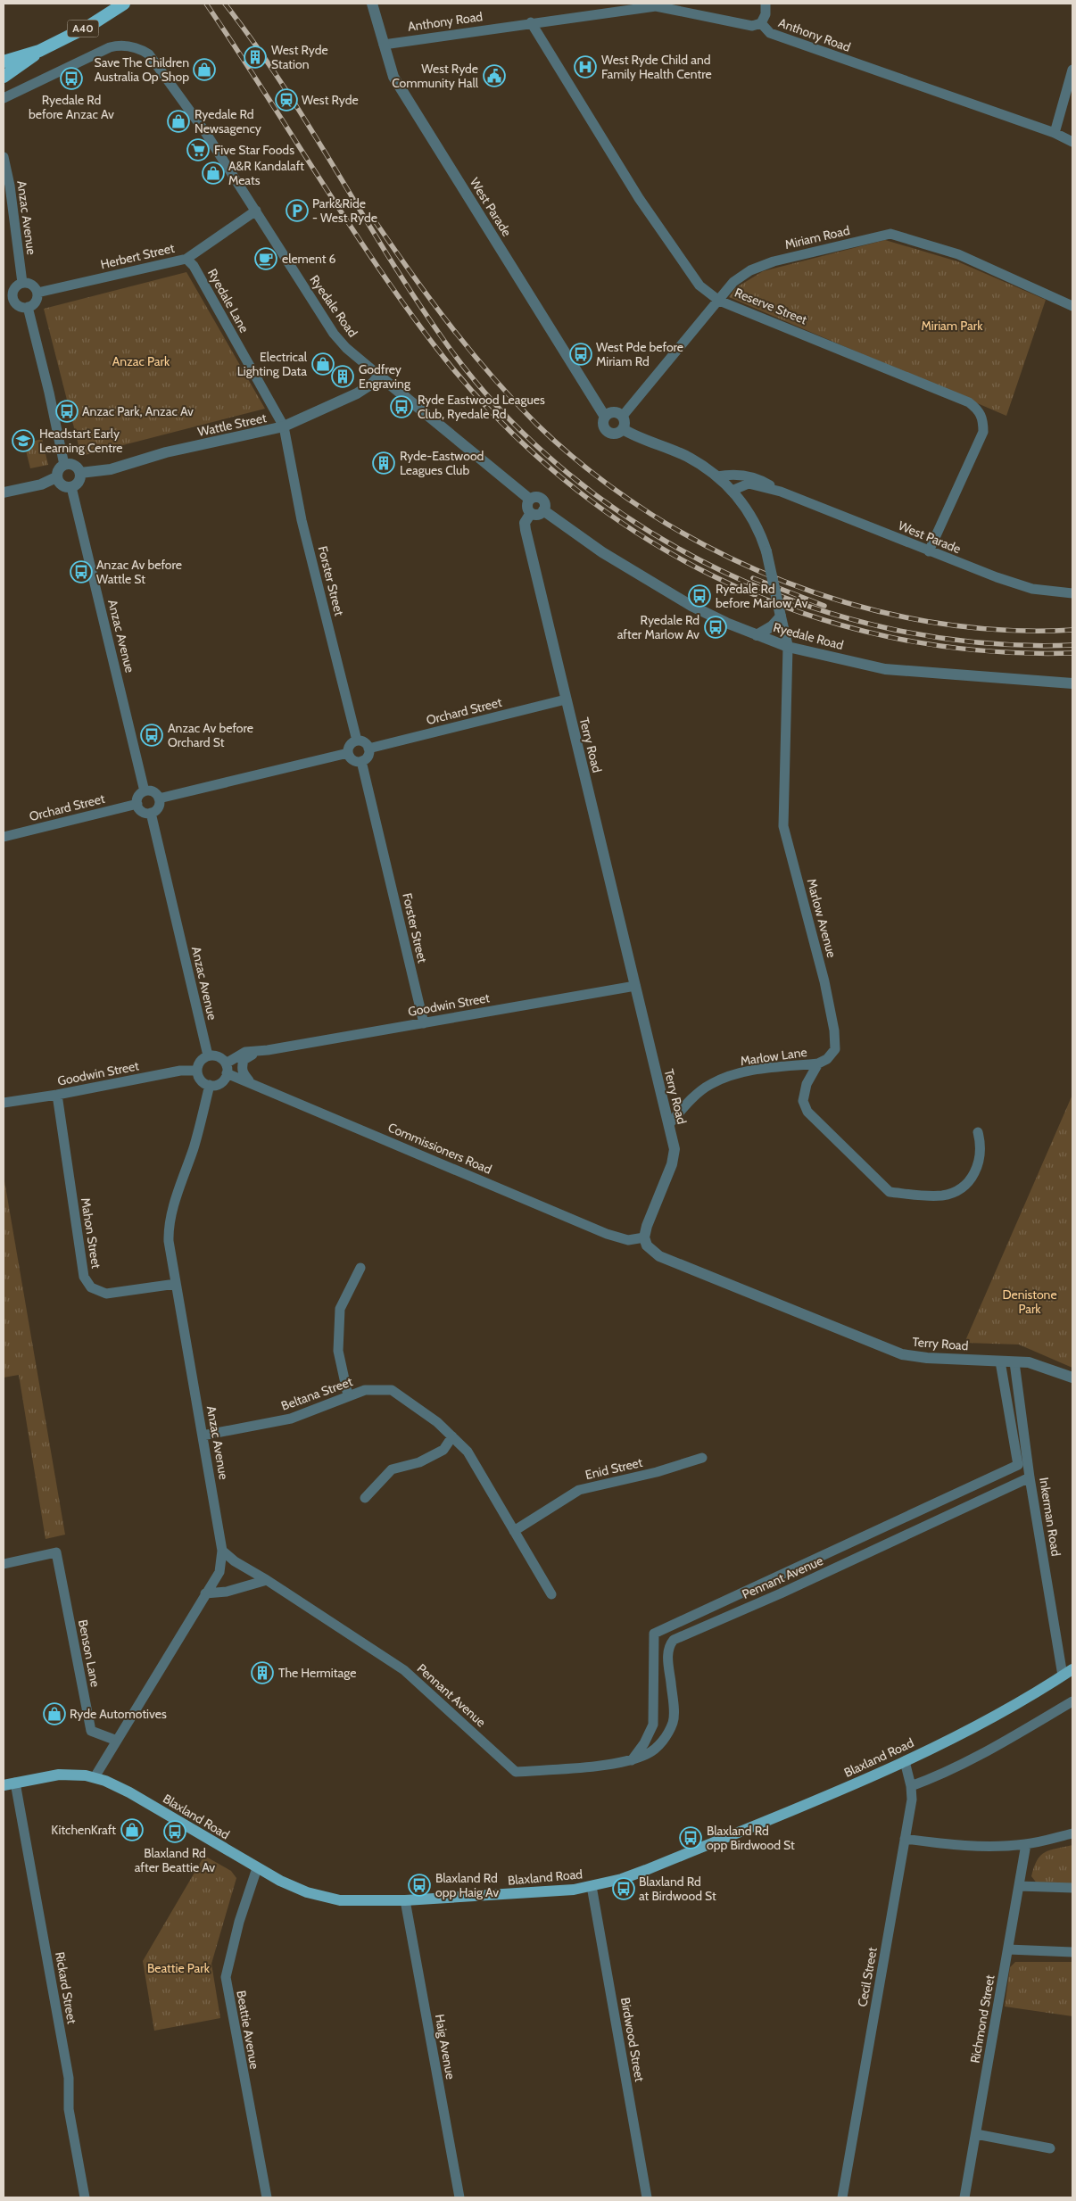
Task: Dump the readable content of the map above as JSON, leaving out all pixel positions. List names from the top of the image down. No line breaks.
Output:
{"streets":{"highway":["A40"],"main road":["Blaxland Road"],"street":["Anthony Road","West Parade","Anzac Avenue","Miriam Road","Herbert Street","Ryedale Lane","Ryedale Road","Reserve Street","Wattle Street","Forster Street","Orchard Street","Terry Road","Marlow Avenue","Goodwin Street","Marlow Lane","Commissioners Road","Mahon Street","Beltana Street","Enid Street","Inkerman Road","Pennant Avenue","Benson Lane","Cecil Street","Rickard Street","Richmond Street","Beattie Avenue","Birdwood Street","Haig Avenue"]},"crossings":[["Anthony Road","West Parade"],["Anthony Road","Reserve Street"],["West Parade","Miriam Road"],["West Parade","Reserve Street"],["West Parade","Marlow Avenue"],["Anzac Avenue","Herbert Street"],["Anzac Avenue","Wattle Street"],["Anzac Avenue","Orchard Street"],["Anzac Avenue","Goodwin Street"],["Anzac Avenue","Commissioners Road"],["Anzac Avenue","Mahon Street"],["Anzac Avenue","Beltana Street"],["Anzac Avenue","Pennant Avenue"],["Anzac Avenue","Benson Lane"],["Anzac Avenue","Blaxland Road"],["Miriam Road","Reserve Street"],["Herbert Street","Ryedale Lane"],["Herbert Street","Ryedale Road"],["Ryedale Lane","Wattle Street"],["Ryedale Lane","Forster Street"],["Ryedale Road","Wattle Street"],["Ryedale Road","Terry Road"],["Ryedale Road","Marlow Avenue"],["Wattle Street","Forster Street"],["Forster Street","Orchard Street"],["Forster Street","Goodwin Street"],["Orchard Street","Terry Road"],["Terry Road","Goodwin Street"],["Terry Road","Marlow Lane"],["Terry Road","Commissioners Road"],["Terry Road","Inkerman Road"],["Terry Road","Pennant Avenue"],["Marlow Avenue","Marlow Lane"],["Goodwin Street","Commissioners Road"],["Goodwin Street","Mahon Street"],["Beltana Street","Enid Street"],["Inkerman Road","Pennant Avenue"],["Inkerman Road","Blaxland Road"],["Blaxland Road","Cecil Street"],["Blaxland Road","Rickard Street"],["Blaxland Road","Beattie Avenue"],["Blaxland Road","Birdwood Street"],["Blaxland Road","Haig Avenue"]],"parks":["Miriam Park","Anzac Park","Denistone Park","Beattie Park"],"places":{"building":["West Ryde Station","Godfrey Engraving","Ryde-Eastwood Leagues Club","The Hermitage"],"hospital":["West Ryde Child and Family Health Centre"],"shop":["Save The Children Australia Op Shop","Ryedale Rd Newsagency","A&R Kandalaft Meats","Electrical Lighting Data","Ryde Automotives","KitchenKraft"],"public building":["West Ryde Community Hall"],"bus stop":["Ryedale Rd before Anzac Av","West Pde before Miriam Rd","Ryde Eastwood Leagues Club, Ryedale Rd","Anzac Park, Anzac Av","Anzac Av before Wattle St","Ryedale Rd before Marlow Av","Ryedale Rd after Marlow Av","Anzac Av before Orchard St","Blaxland Rd after Beattie Av","Blaxland Rd opp Birdwood St","Blaxland Rd opp Haig Av","Blaxland Rd at Birdwood St"],"station":["West Ryde"],"supermarket":["Five Star Foods"],"parking":["Park&Ride - West Ryde"],"cafe":["element 6"],"school or university":["Headstart Early Learning Centre"]}}
